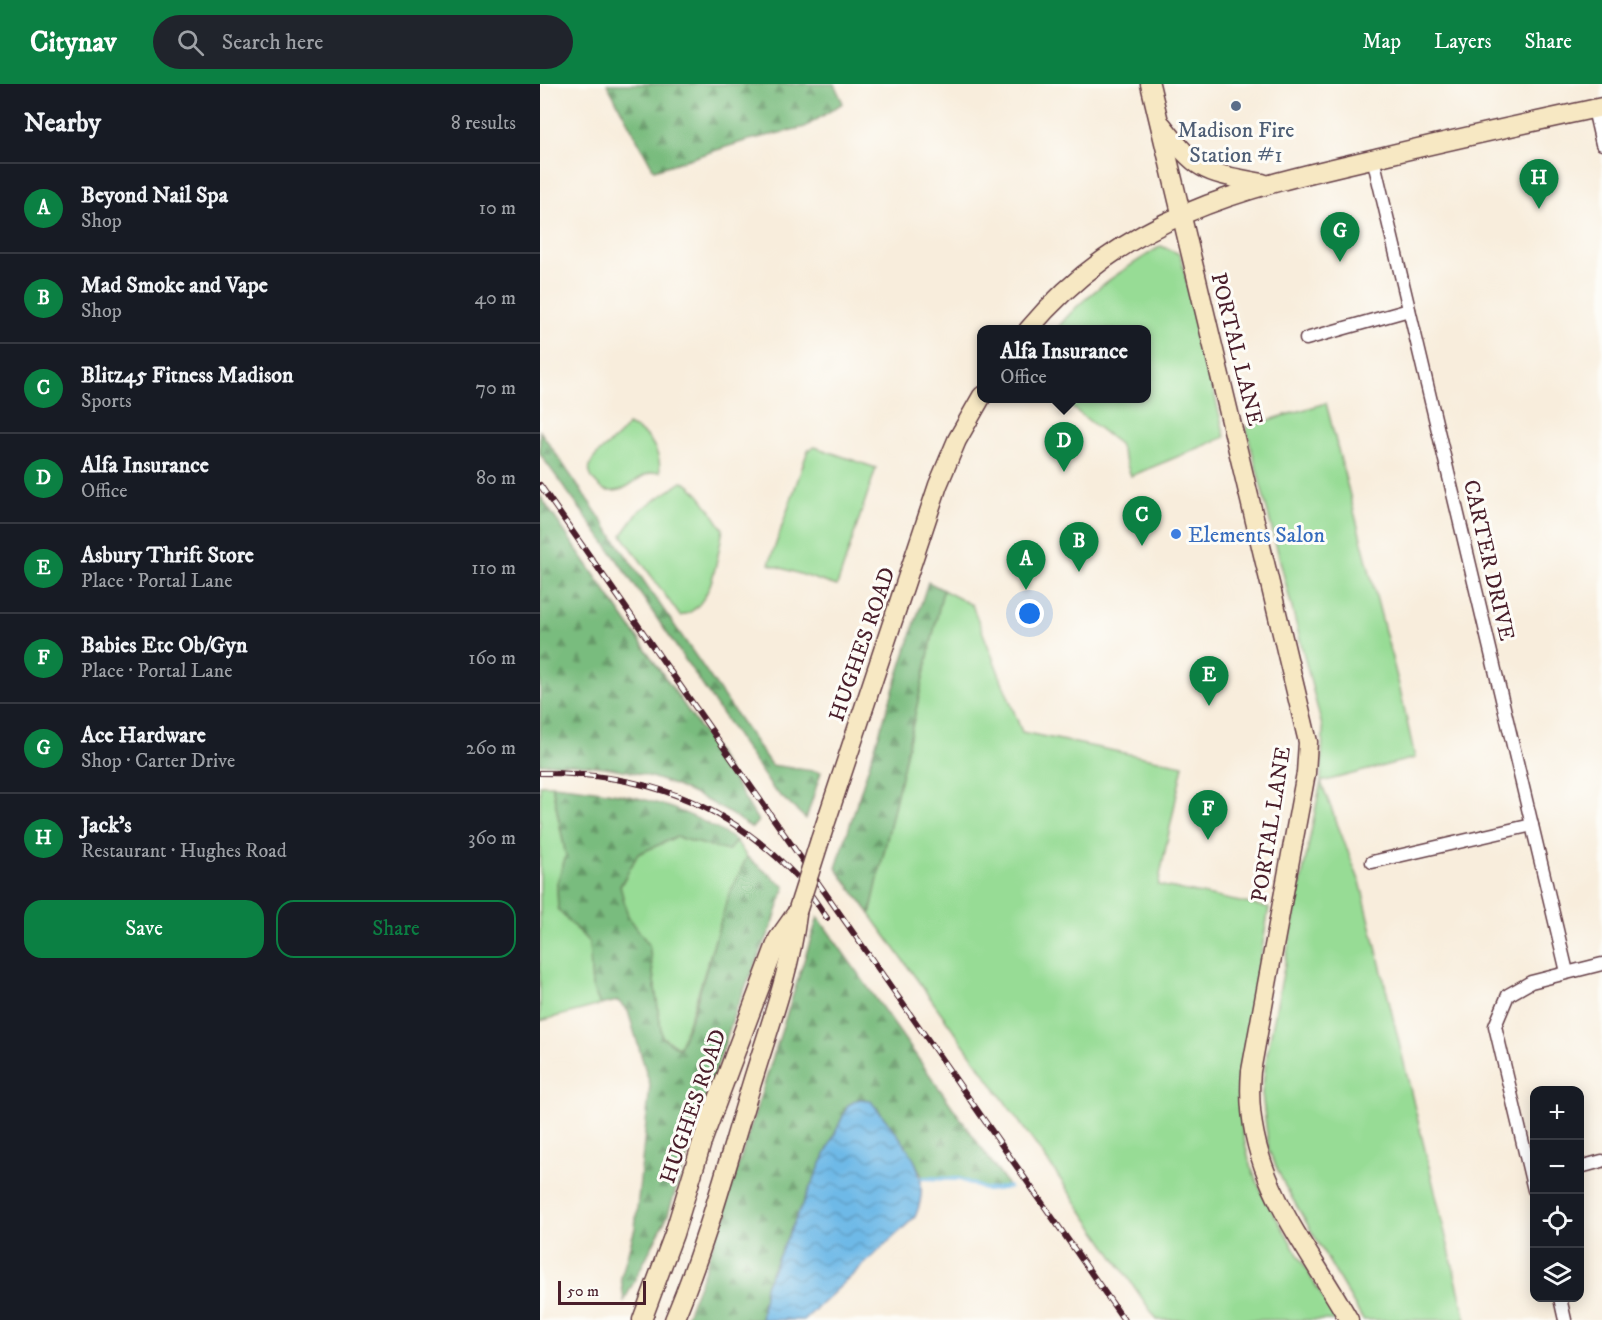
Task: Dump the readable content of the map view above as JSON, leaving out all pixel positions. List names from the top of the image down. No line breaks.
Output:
{"streets":{"main road":["PORTAL LANE","HUGHES ROAD"],"street":["CARTER DRIVE"]},"places":["Madison Fire Station #1","Elements Salon"],"scale_bar":"50 m","page":{"header":"Citynav","search":"Search here","nav":["Map","Layers","Share"],"heading":["Nearby","8 results"],"pins":["H","G","D","C","B","A","E","F"],"list":[{"mark":"A","name":"Beyond Nail Spa","note":"Shop","value":"10 m"},{"mark":"B","name":"Mad Smoke and Vape","note":"Shop","value":"40 m"},{"mark":"C","name":"Blitz45 Fitness Madison","note":"Sports","value":"70 m"},{"mark":"D","name":"Alfa Insurance","note":"Office","value":"80 m"},{"mark":"E","name":"Asbury Thrift Store","note":"Place · Portal Lane","value":"110 m"},{"mark":"F","name":"Babies Etc Ob/Gyn","note":"Place · Portal Lane","value":"160 m"},{"mark":"G","name":"Ace Hardware","note":"Shop · Carter Drive","value":"260 m"},{"mark":"H","name":"Jack's","note":"Restaurant · Hughes Road","value":"360 m"}],"popup":["Alfa Insurance","Office"],"buttons":["Save","Share"],"map_buttons":["+","−"],"scale":"50 m"}}
